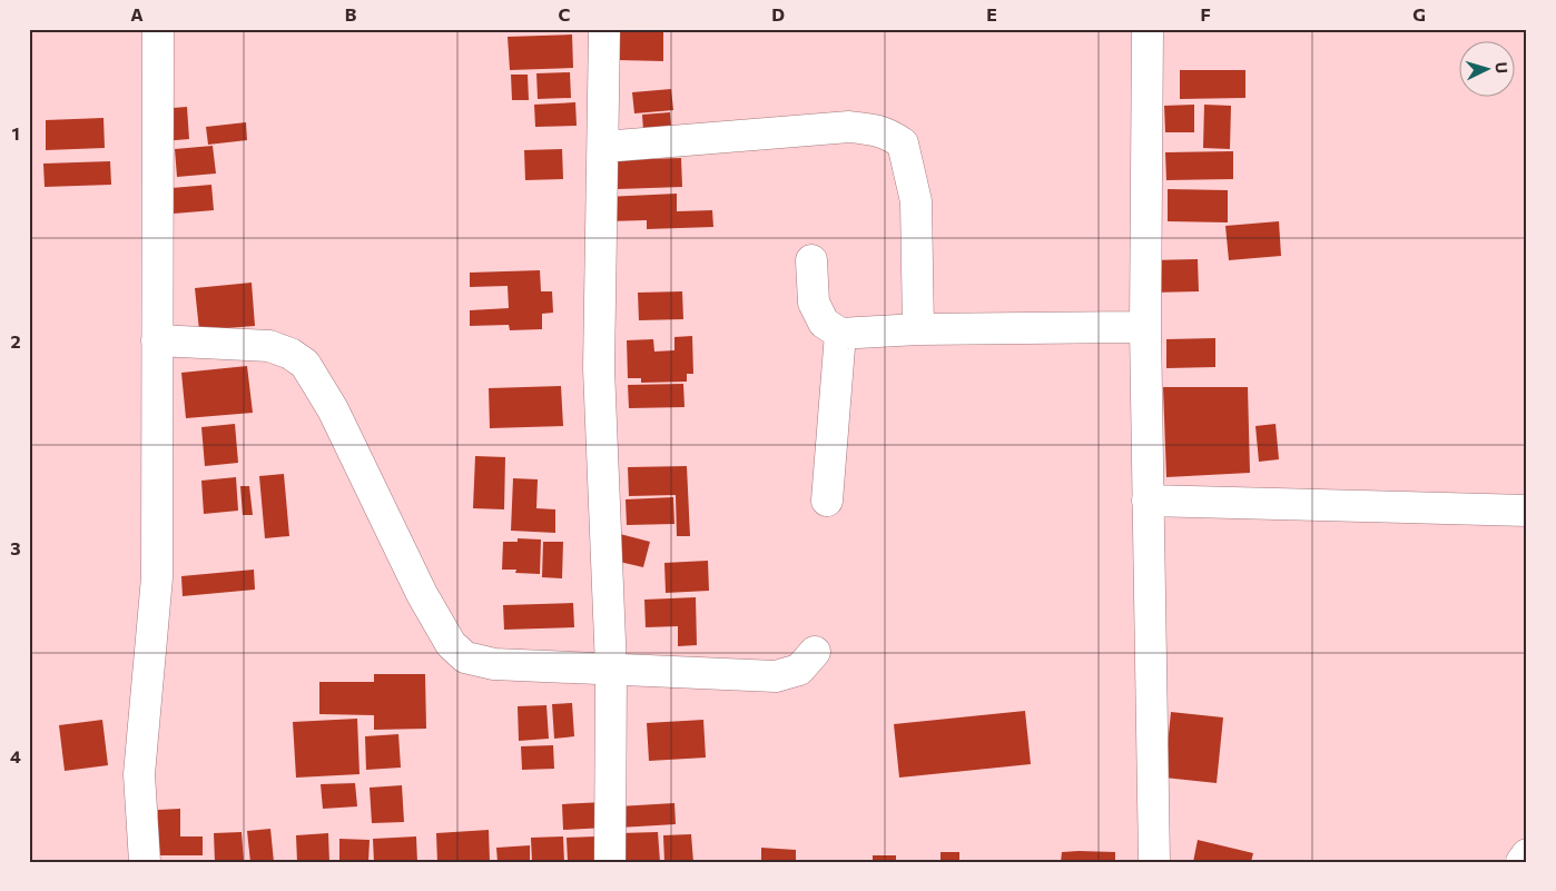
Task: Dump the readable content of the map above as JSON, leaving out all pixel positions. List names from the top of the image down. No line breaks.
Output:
{"north":"right","grid":{"columns":["A","B","C","D","E","F","G"],"rows":["1","2","3","4"]}}
